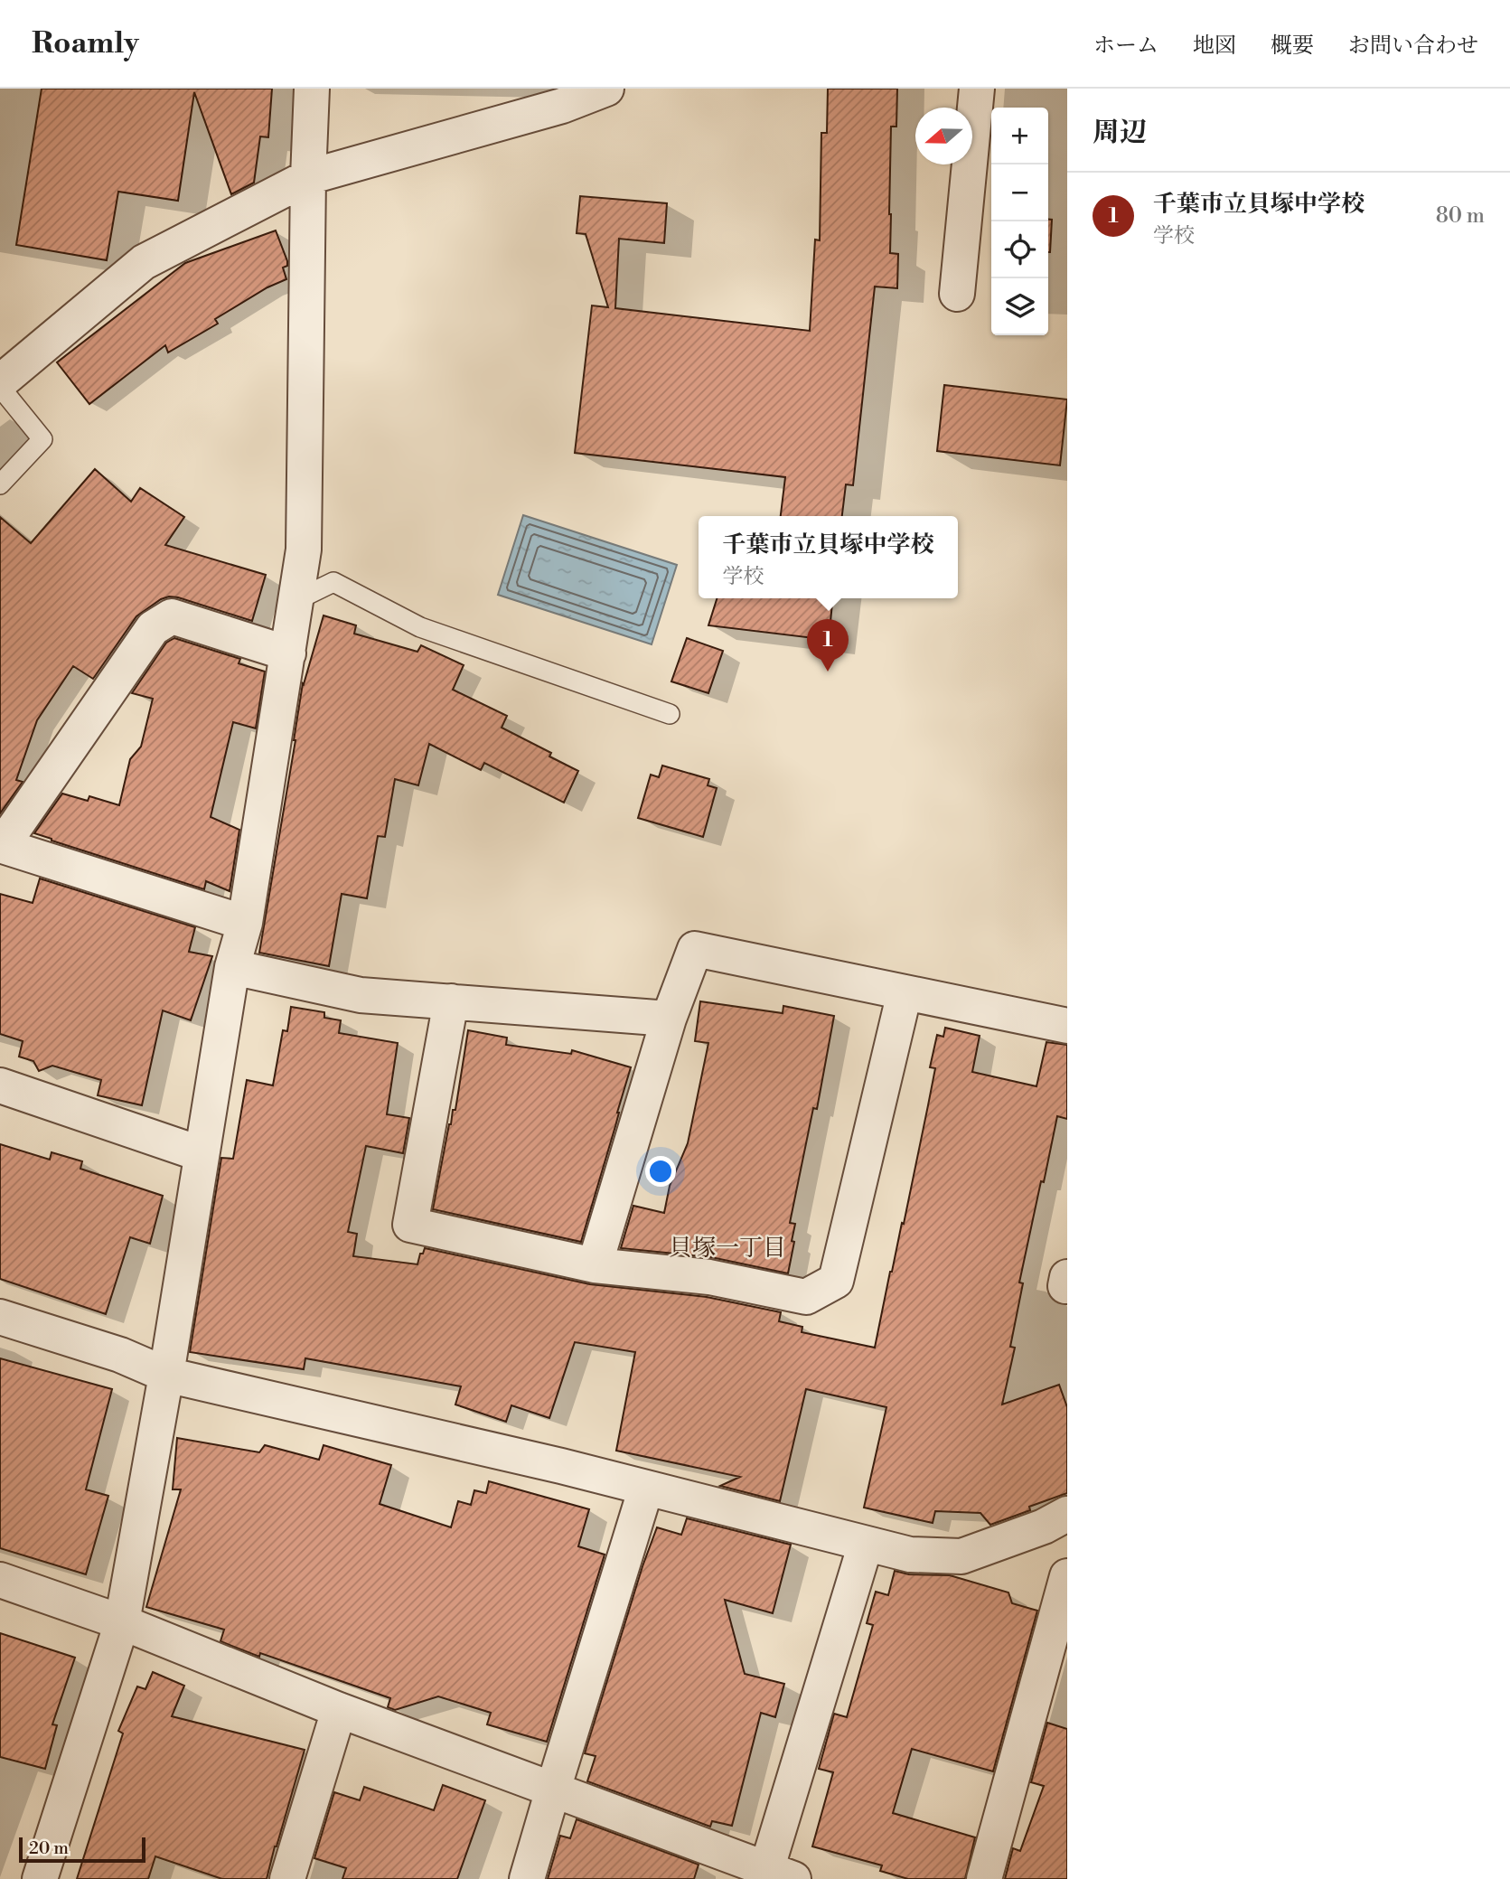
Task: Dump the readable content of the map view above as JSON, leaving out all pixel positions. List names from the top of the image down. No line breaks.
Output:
{"districts":["貝塚一丁目"],"scale_bar":"20 m","north":"left","page":{"header":"Roamly","nav":["ホーム","地図","概要","お問い合わせ"],"heading":"周辺","map_buttons":["+","−"],"list":[{"mark":"1","name":"千葉市立貝塚中学校","note":"学校","value":"80 m"}],"popup":["千葉市立貝塚中学校","学校"],"pins":"1","scale":"20 m"}}
